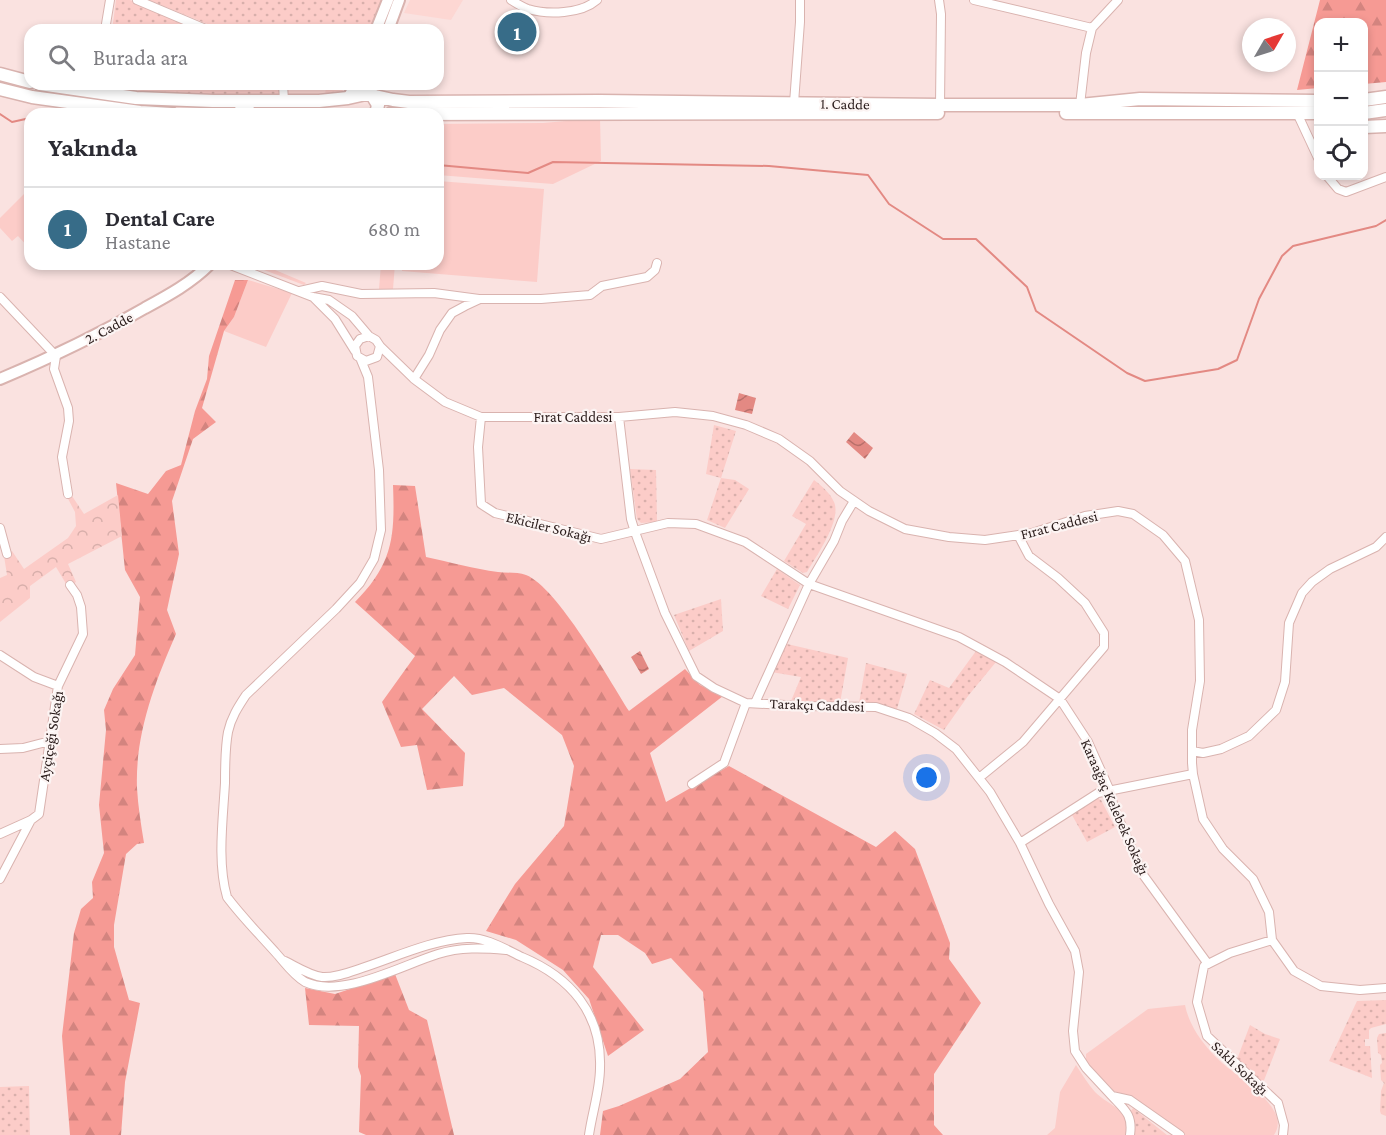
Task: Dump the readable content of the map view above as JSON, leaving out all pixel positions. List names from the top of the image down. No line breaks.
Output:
{"streets":{"main road":["1. Cadde"],"street":["2. Cadde","Fırat Caddesi","Ekiciler Sokağı","Tarakçı Caddesi","Ayçiçeği Sokağı","Karaağaç Kelebek Sokağı","Saklı Sokağı"]},"crossings":[["Fırat Caddesi","Ekiciler Sokağı"],["Fırat Caddesi","Tarakçı Caddesi"],["Ekiciler Sokağı","Tarakçı Caddesi"],["Ekiciler Sokağı","Karaağaç Kelebek Sokağı"],["Tarakçı Caddesi","Karaağaç Kelebek Sokağı"],["Karaağaç Kelebek Sokağı","Saklı Sokağı"]],"north":"top right","page":{"pins":"1","map_buttons":["+","−"],"search":"Burada ara","heading":"Yakında","list":[{"mark":"1","name":"Dental Care","note":"Hastane","value":"680 m"}]}}
